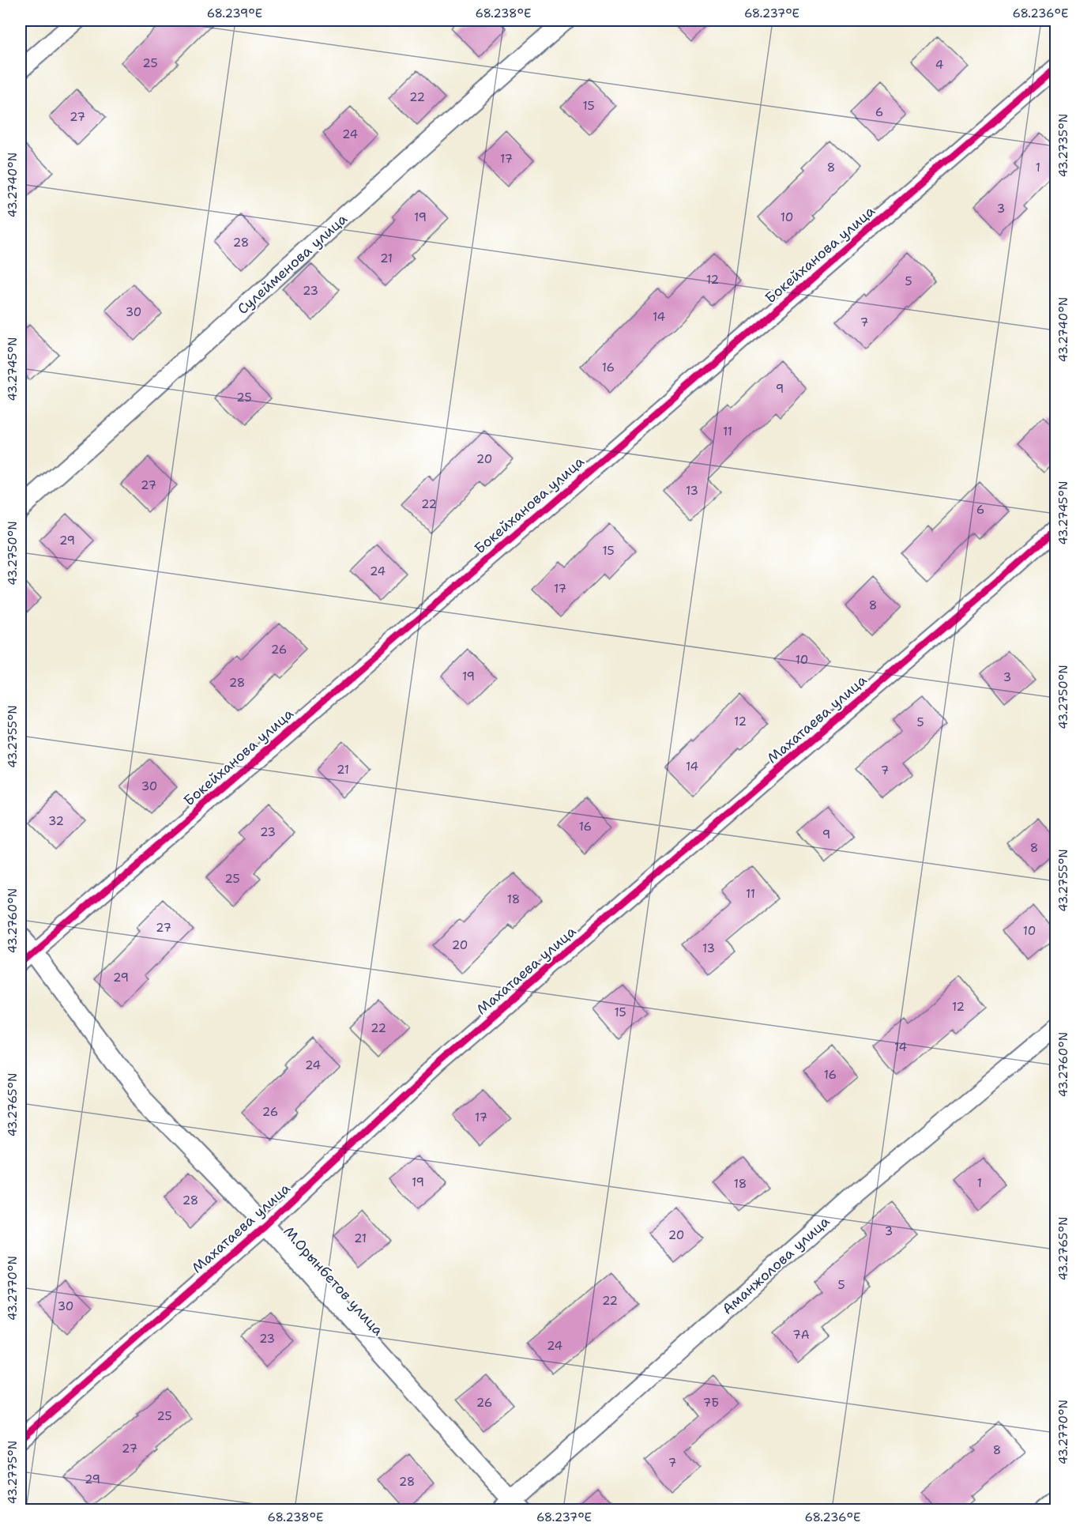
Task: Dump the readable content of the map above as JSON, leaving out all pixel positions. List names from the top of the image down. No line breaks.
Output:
{"streets":{"street":["Бокейханова улица","Сулейменова улица","Махатаева улица","Аманжолова улица","М.Орынбетов улица"]},"crossings":[["Бокейханова улица","М.Орынбетов улица"],["Махатаева улица","М.Орынбетов улица"],["Аманжолова улица","М.Орынбетов улица"]],"house_numbers":["25","4","22","15","6","27","24","17","8","1","3","19","10","28","21","12","5","23","30","14","7","16","9","25","11","20","27","13","22","6","29","15","24","17","8","26","10","19","3","28","12","5","14","21","7","30","32","16","23","9","8","25","11","18","27","10","20","13","29","12","15","22","14","24","16","26","17","19","1","18","28","3","20","21","5","22","30","7А","23","24","26","7Б","25","27","8","7","29","28"],"coordinates":["68.239°E","68.238°E","68.237°E","68.236°E","43.2735°N","43.2740°N","43.2745°N","43.2750°N","43.2755°N","43.2760°N","43.2765°N","43.2770°N","43.2775°N"]}
